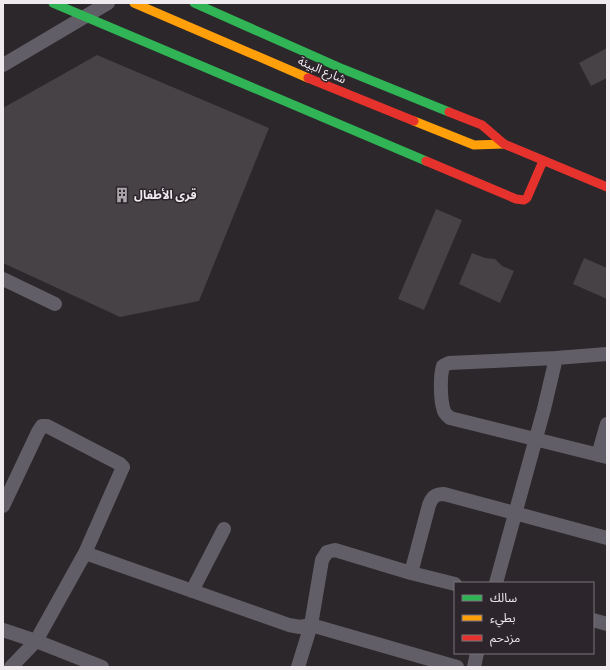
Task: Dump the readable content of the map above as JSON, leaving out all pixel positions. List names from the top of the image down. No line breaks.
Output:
{"streets":{"main road":["شارع البيئة"]},"places":{"building":["قرى الأطفال"]},"legend":["سالك","بطيء","مزدحم"]}
